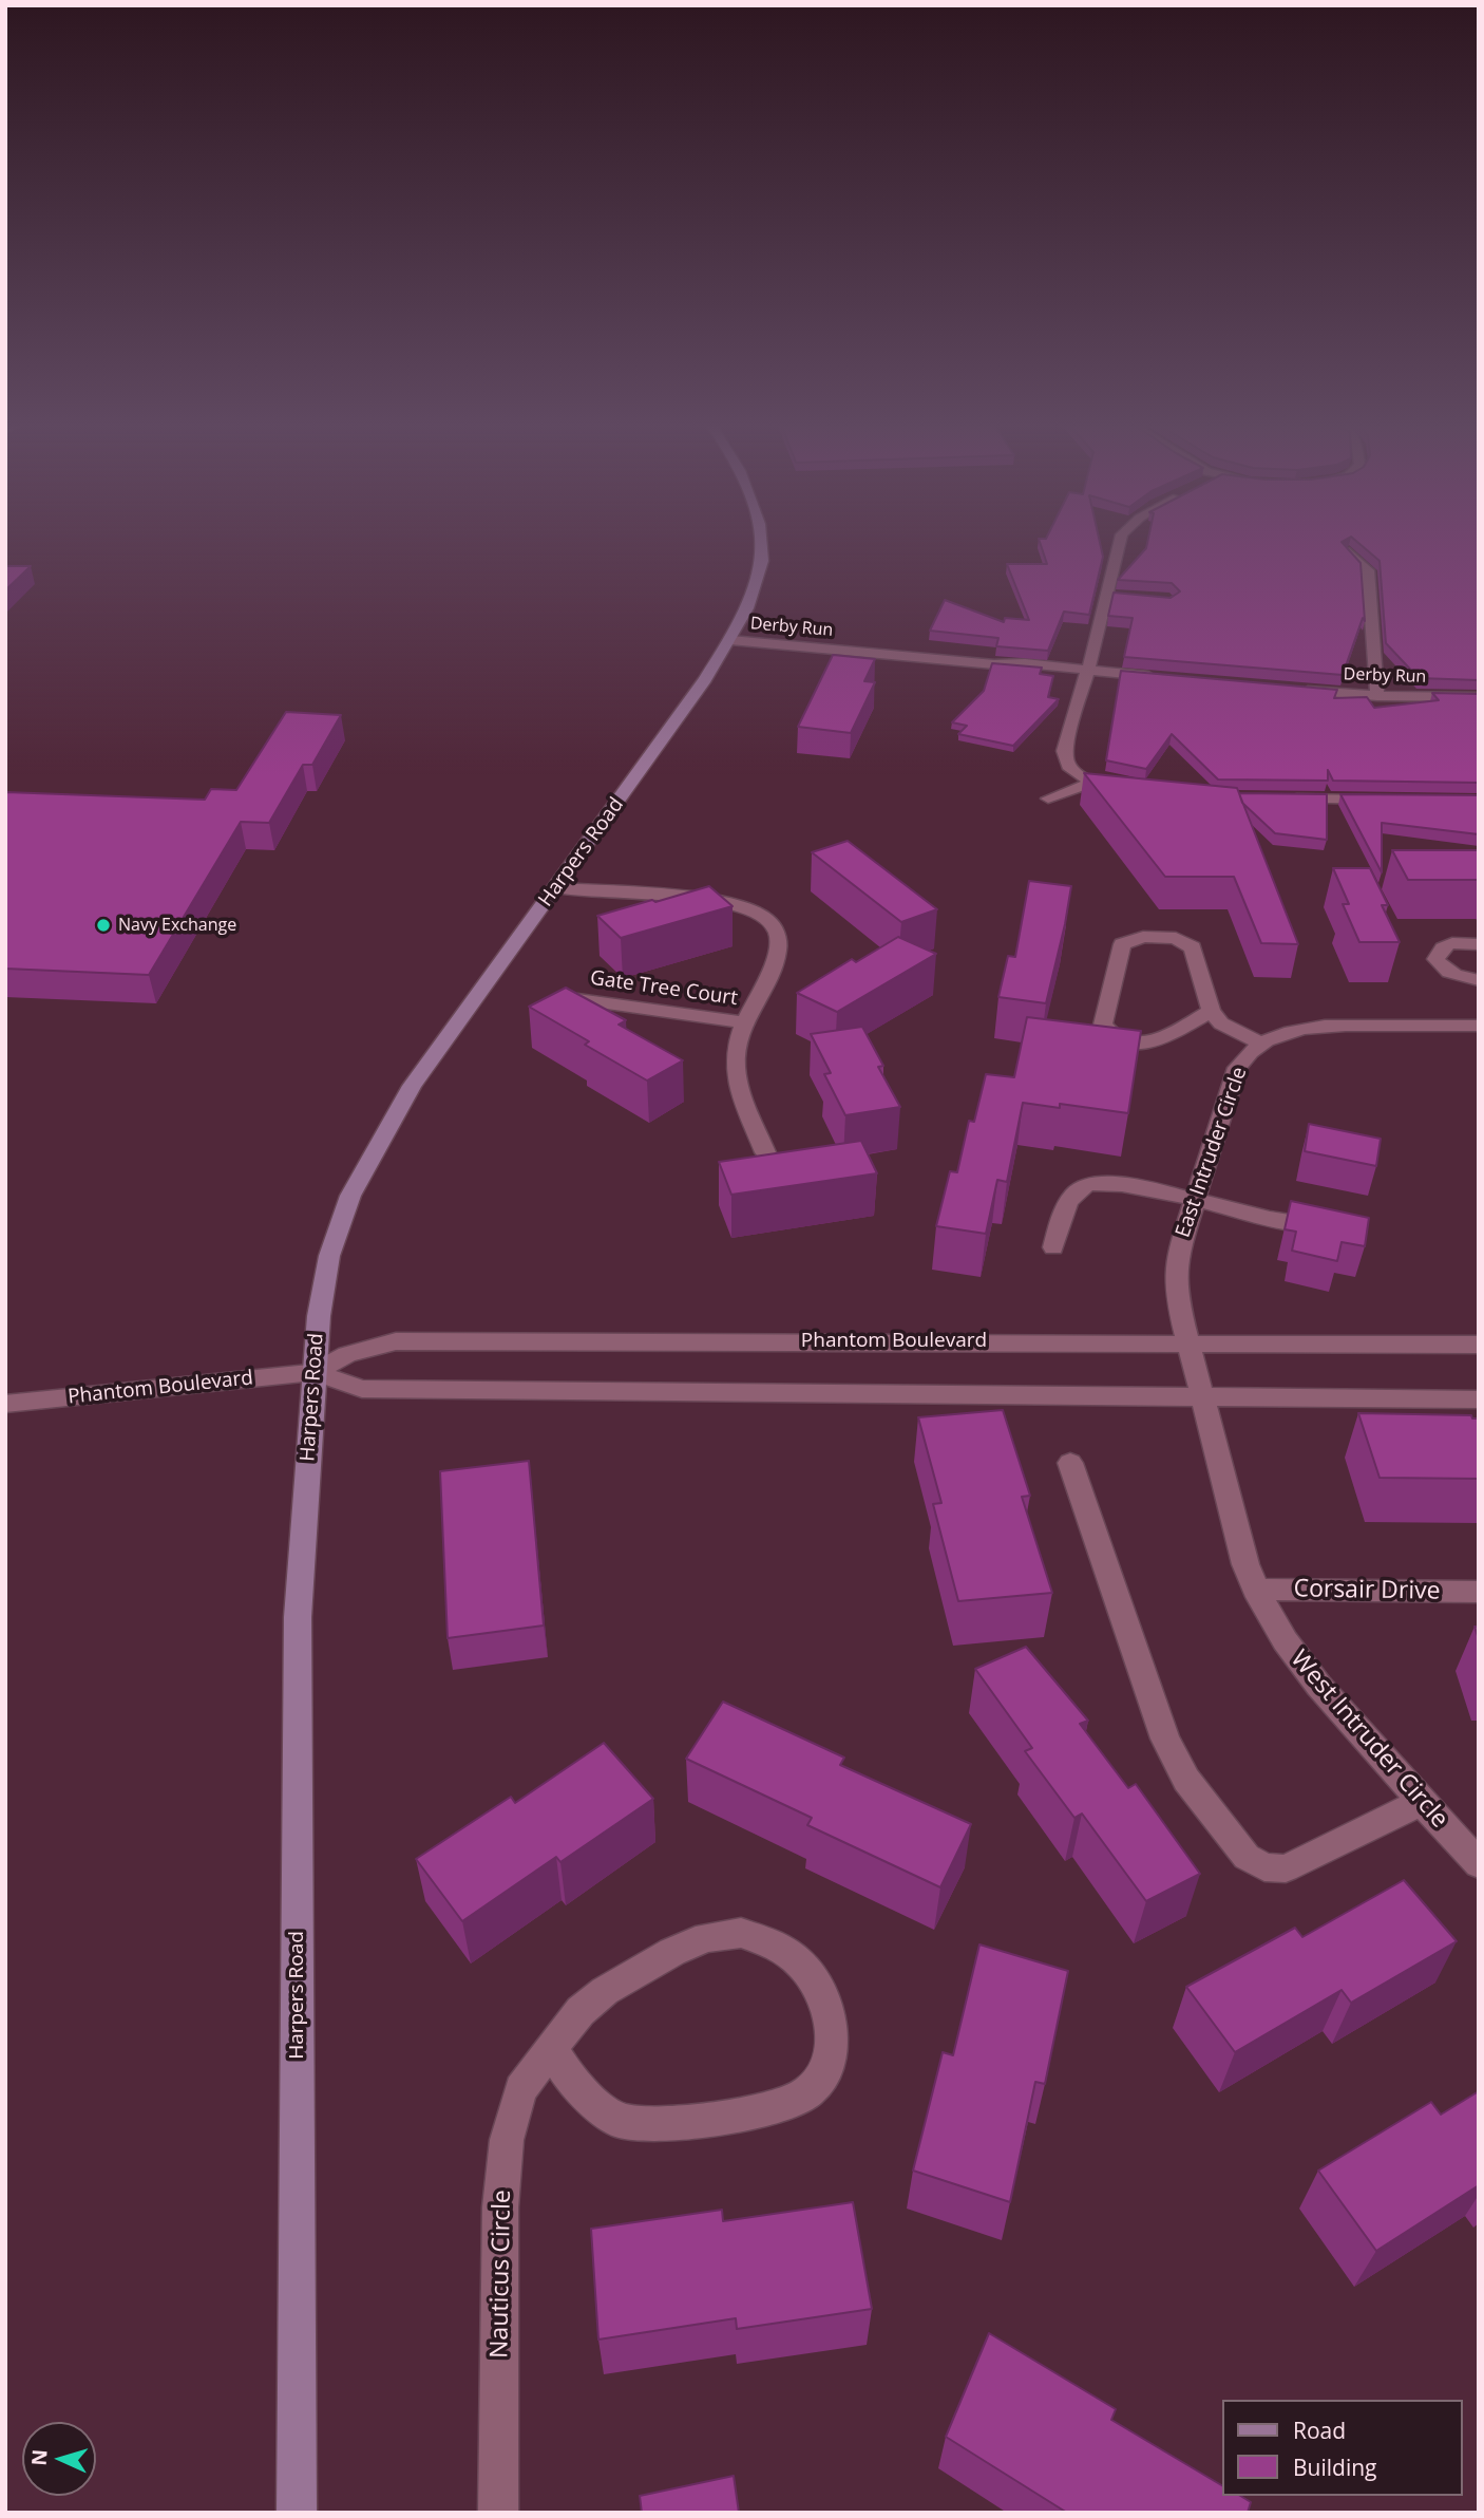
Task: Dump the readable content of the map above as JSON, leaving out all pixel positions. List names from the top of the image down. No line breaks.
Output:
{"streets":{"street":["Derby Run","Harpers Road","Gate Tree Court","East Intruder Circle","Phantom Boulevard","Corsair Drive","West Intruder Circle","Nauticus Circle"]},"crossings":[["Derby Run","Harpers Road"],["Harpers Road","Gate Tree Court"],["Harpers Road","Phantom Boulevard"],["East Intruder Circle","Phantom Boulevard"],["East Intruder Circle","West Intruder Circle"],["Phantom Boulevard","West Intruder Circle"],["Corsair Drive","West Intruder Circle"]],"places":["Navy Exchange"],"legend":["Road","Building"],"north":"left"}
